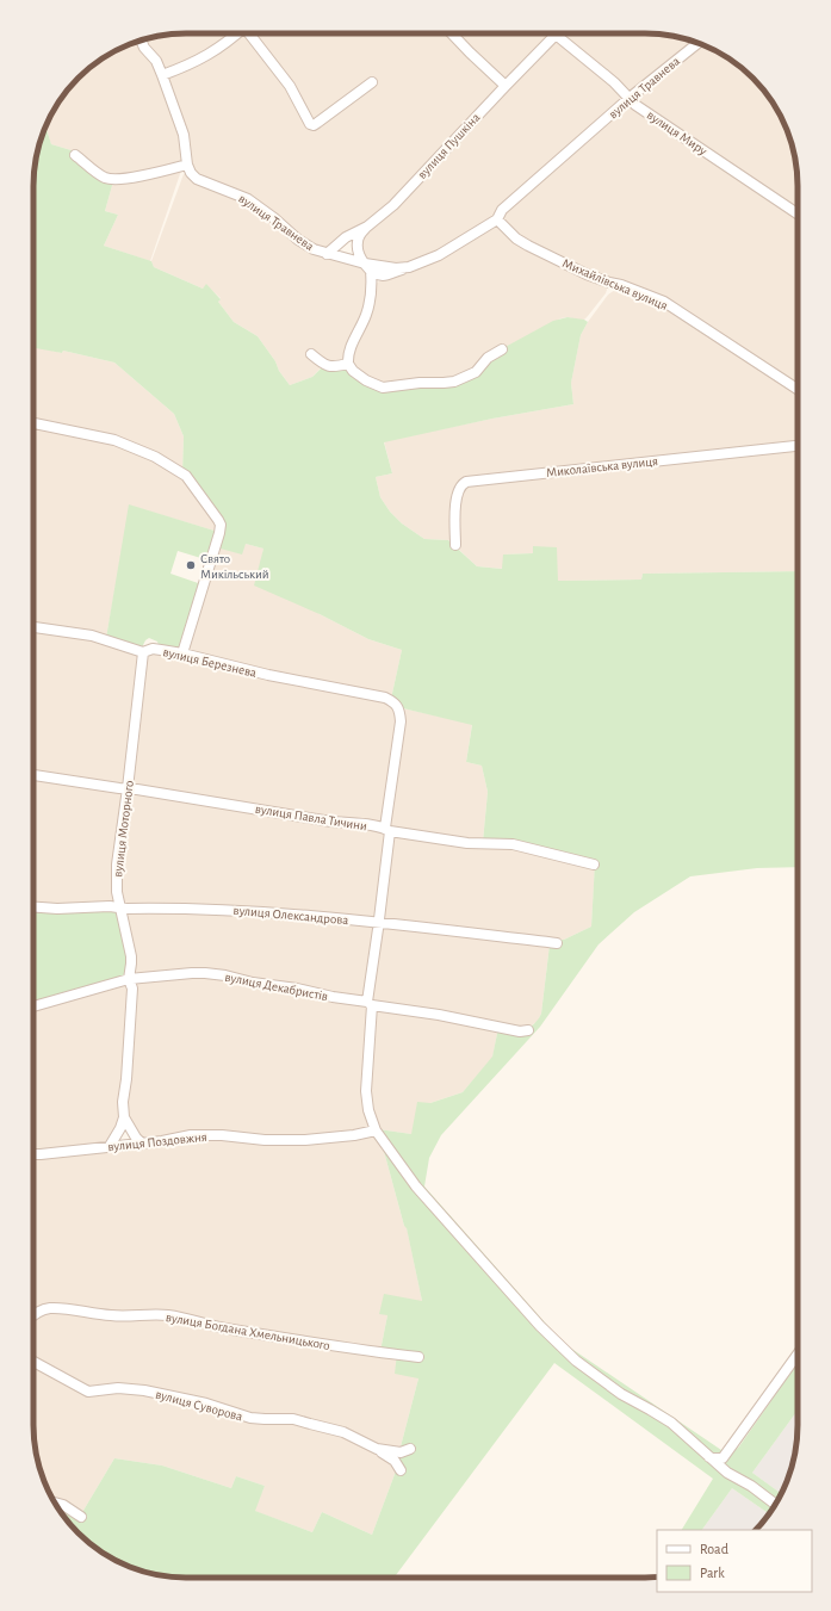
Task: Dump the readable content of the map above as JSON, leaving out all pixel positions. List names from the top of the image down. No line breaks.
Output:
{"streets":{"street":["вулиця Травнева","вулиця Миру","вулиця Пушкіна","Михайлівська вулиця","Миколаївська вулиця","вулиця Березнева","вулиця Павла Тичини","вулиця Моторного","вулиця Олександрова","вулиця Декабристів","вулиця Поздовжня","вулиця Богдана Хмельницького","вулиця Суворова"]},"crossings":[["вулиця Травнева","вулиця Миру"],["вулиця Травнева","вулиця Пушкіна"],["вулиця Травнева","Михайлівська вулиця"],["вулиця Березнева","вулиця Павла Тичини"],["вулиця Березнева","вулиця Моторного"],["вулиця Павла Тичини","вулиця Моторного"],["вулиця Моторного","вулиця Олександрова"],["вулиця Моторного","вулиця Декабристів"],["вулиця Моторного","вулиця Поздовжня"]],"places":["Свято Микільський"],"legend":["Road","Park"]}
